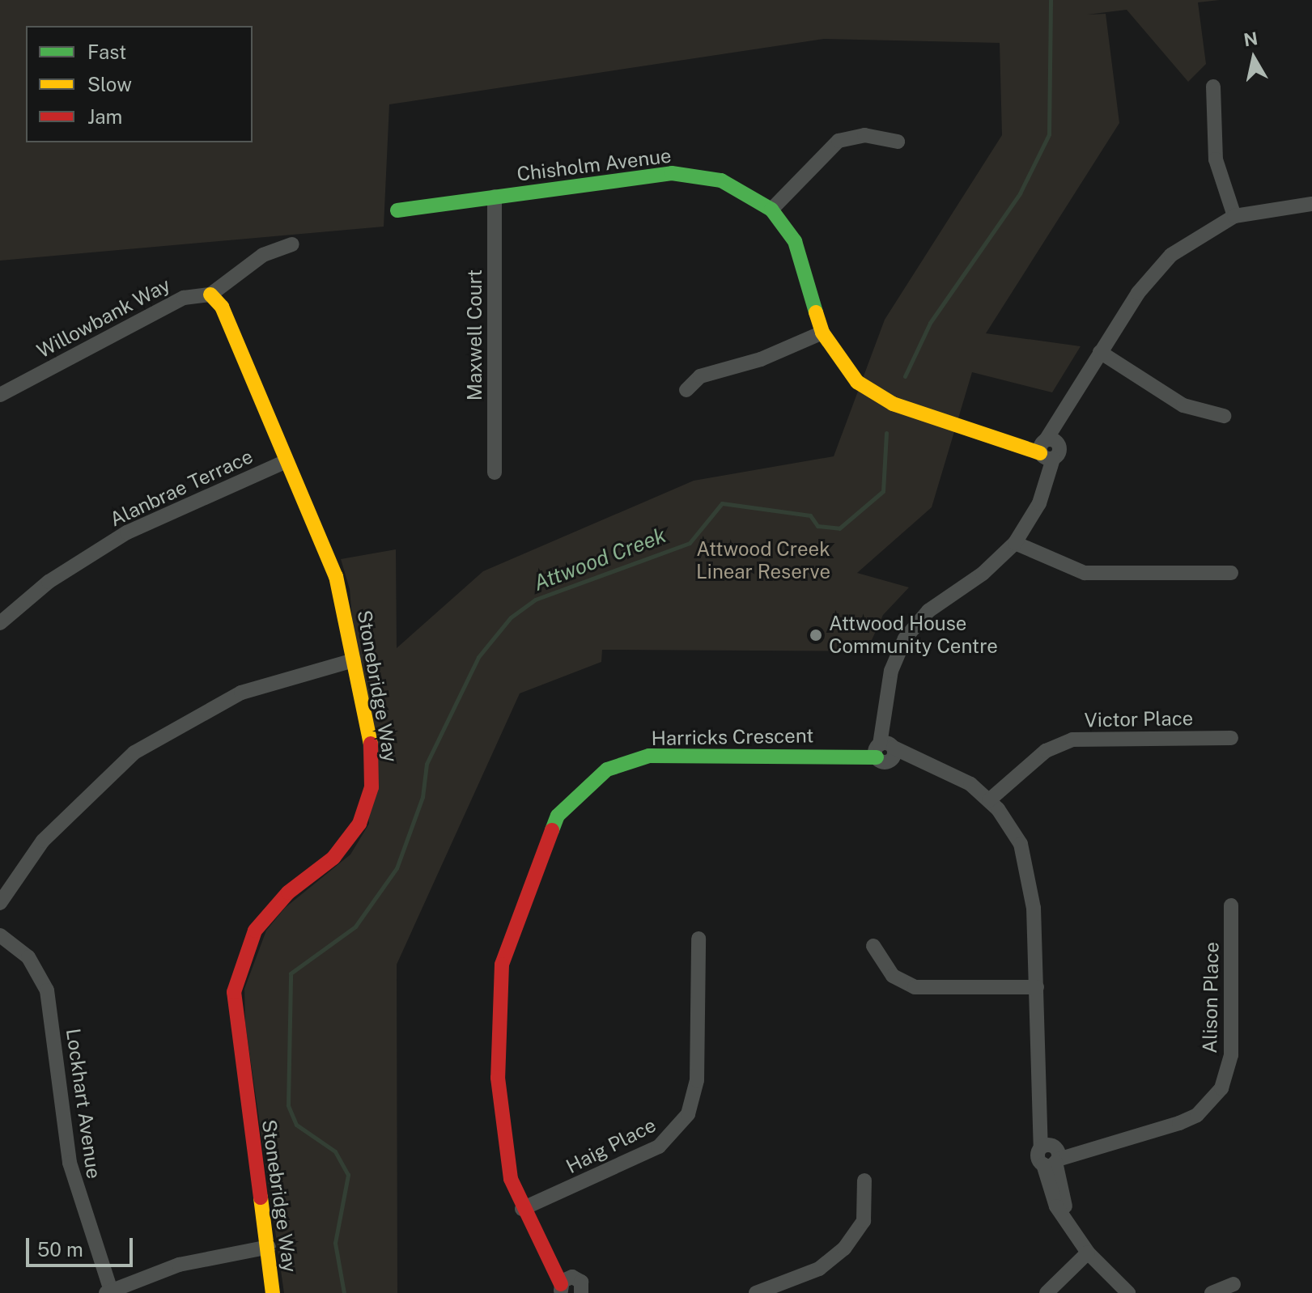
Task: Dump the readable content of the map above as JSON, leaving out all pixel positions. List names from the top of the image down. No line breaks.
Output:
{"streets":{"street":["Chisholm Avenue","Willowbank Way","Maxwell Court","Alanbrae Terrace","Stonebridge Way","Victor Place","Harricks Crescent","Alison Place","Lockhart Avenue","Haig Place"]},"crossings":[["Chisholm Avenue","Maxwell Court"],["Willowbank Way","Stonebridge Way"],["Alanbrae Terrace","Stonebridge Way"],["Victor Place","Harricks Crescent"],["Harricks Crescent","Alison Place"],["Harricks Crescent","Haig Place"]],"water":["Attwood Creek"],"parks":["Attwood Creek Linear Reserve"],"places":["Attwood House Community Centre"],"legend":["Fast","Slow","Jam"],"scale_bar":"50 m","north":"top"}
